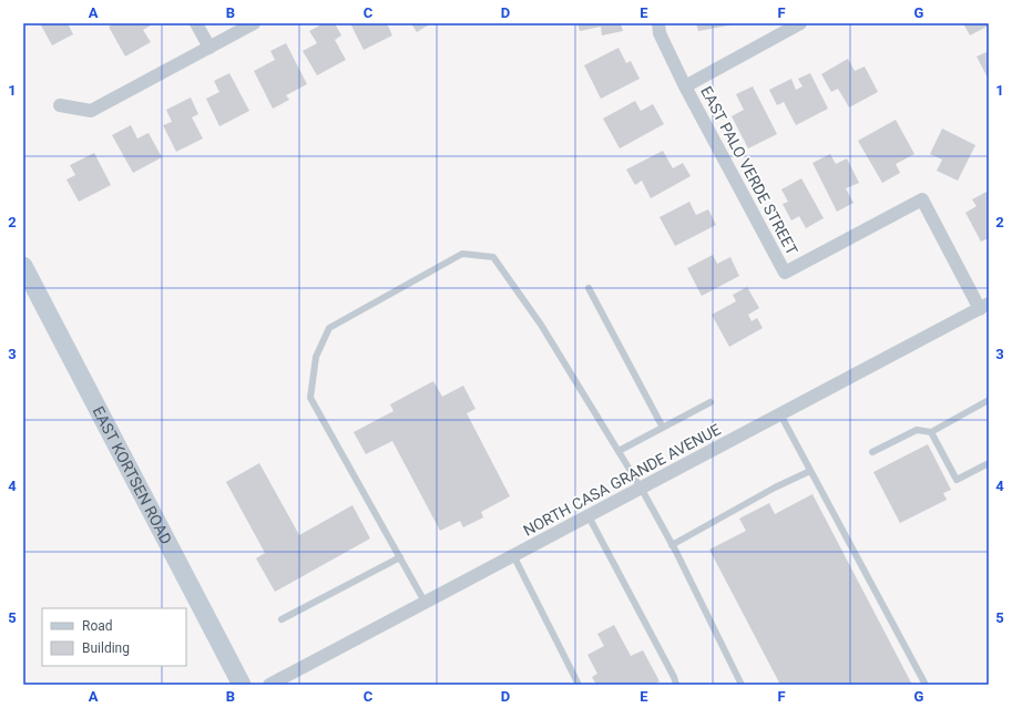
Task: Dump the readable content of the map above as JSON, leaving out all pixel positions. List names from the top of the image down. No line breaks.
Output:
{"streets":{"street":["EAST PALO VERDE STREET","EAST KORTSEN ROAD","NORTH CASA GRANDE AVENUE"]},"crossings":[["EAST PALO VERDE STREET","NORTH CASA GRANDE AVENUE"]],"legend":["Road","Building"],"grid":{"columns":["A","B","C","D","E","F","G"],"rows":["1","2","3","4","5"]}}
